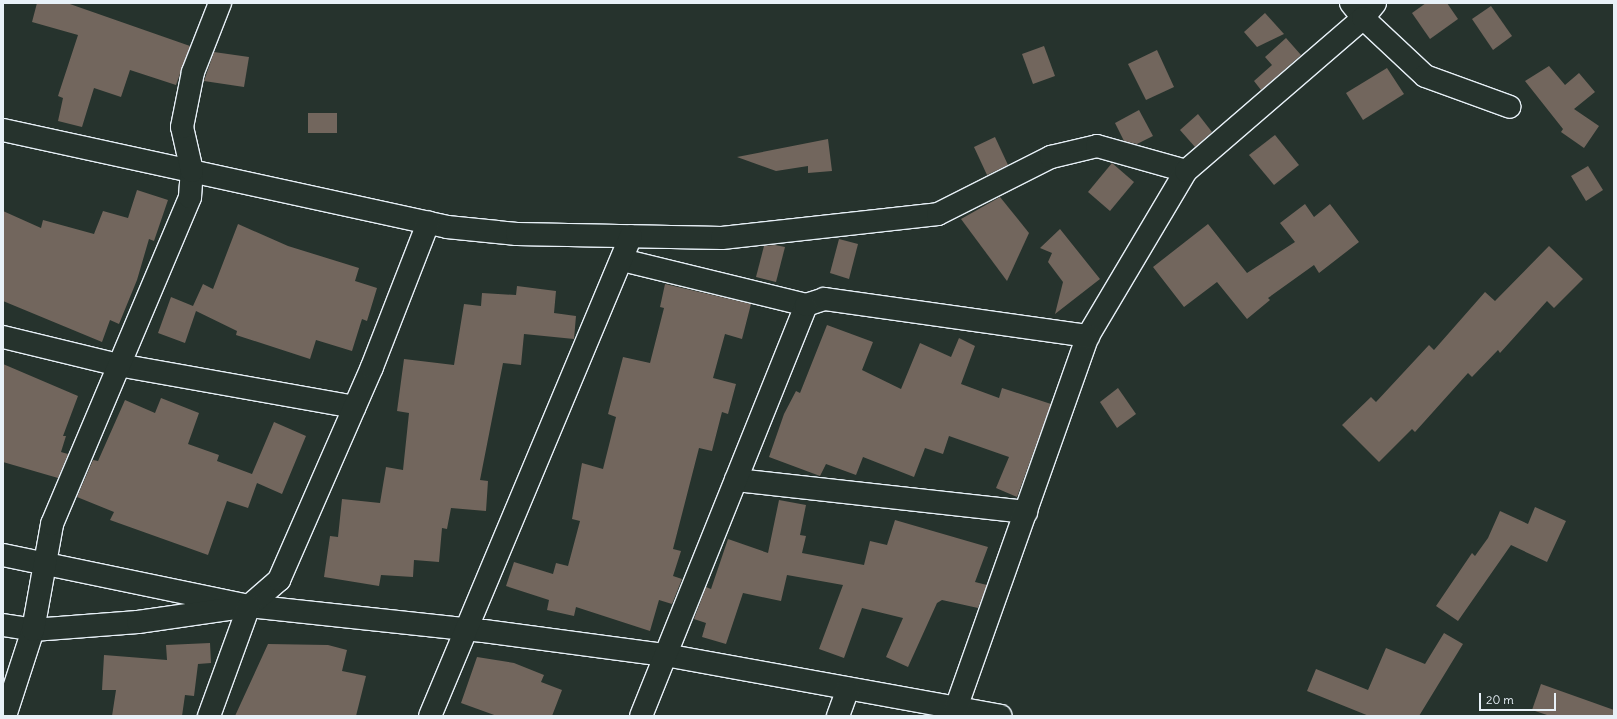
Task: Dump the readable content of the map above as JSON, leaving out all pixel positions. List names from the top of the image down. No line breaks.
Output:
{"scale_bar":"20 m"}
